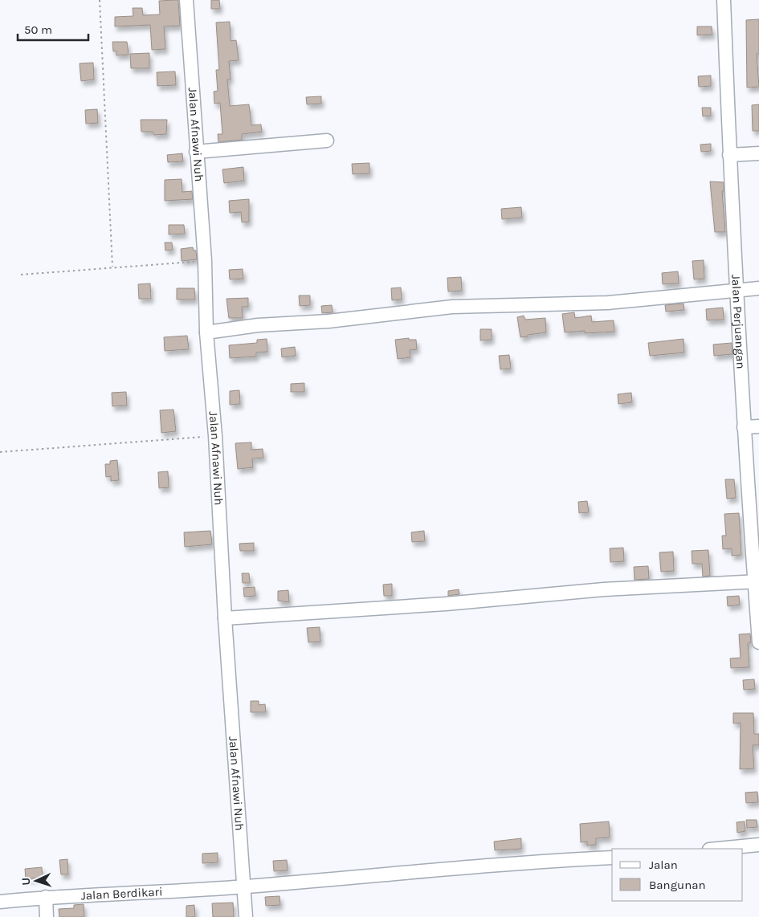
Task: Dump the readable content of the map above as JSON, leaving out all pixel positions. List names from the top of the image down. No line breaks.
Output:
{"streets":{"street":["Jalan Afnawi Nuh","Jalan Perjuangan","Jalan Berdikari"]},"crossings":[["Jalan Afnawi Nuh","Jalan Berdikari"]],"legend":["Jalan","Bangunan"],"scale_bar":"50 m","north":"left"}
